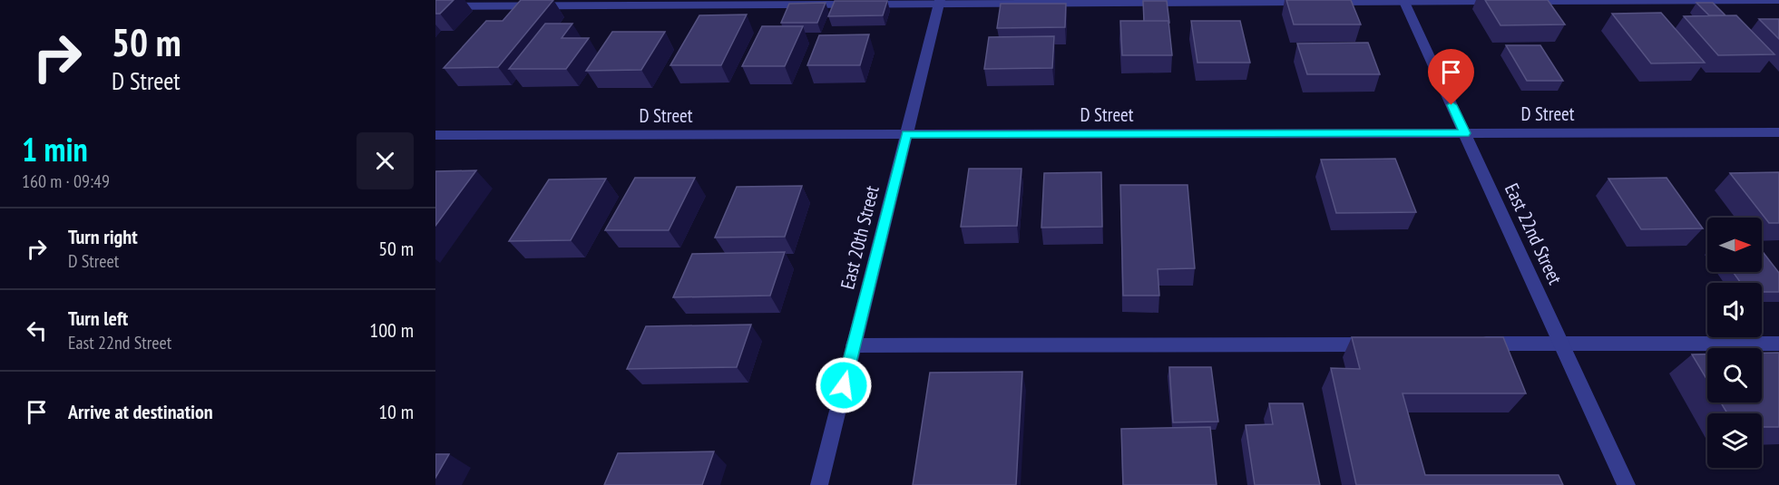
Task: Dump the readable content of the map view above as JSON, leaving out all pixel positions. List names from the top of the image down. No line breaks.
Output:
{"streets":{"street":["D Street","East 22nd Street","East 20th Street"]},"crossings":[["D Street","East 22nd Street"],["D Street","East 20th Street"]],"north":"right","page":{"turn":["50 m","D Street"],"heading":["1 min","160 m · 09:49"],"list":[{"name":"Turn right","note":"D Street","value":"50 m"},{"name":"Turn left","note":"East 22nd Street","value":"100 m"},{"name":"Arrive at destination","value":"10 m"}]}}
